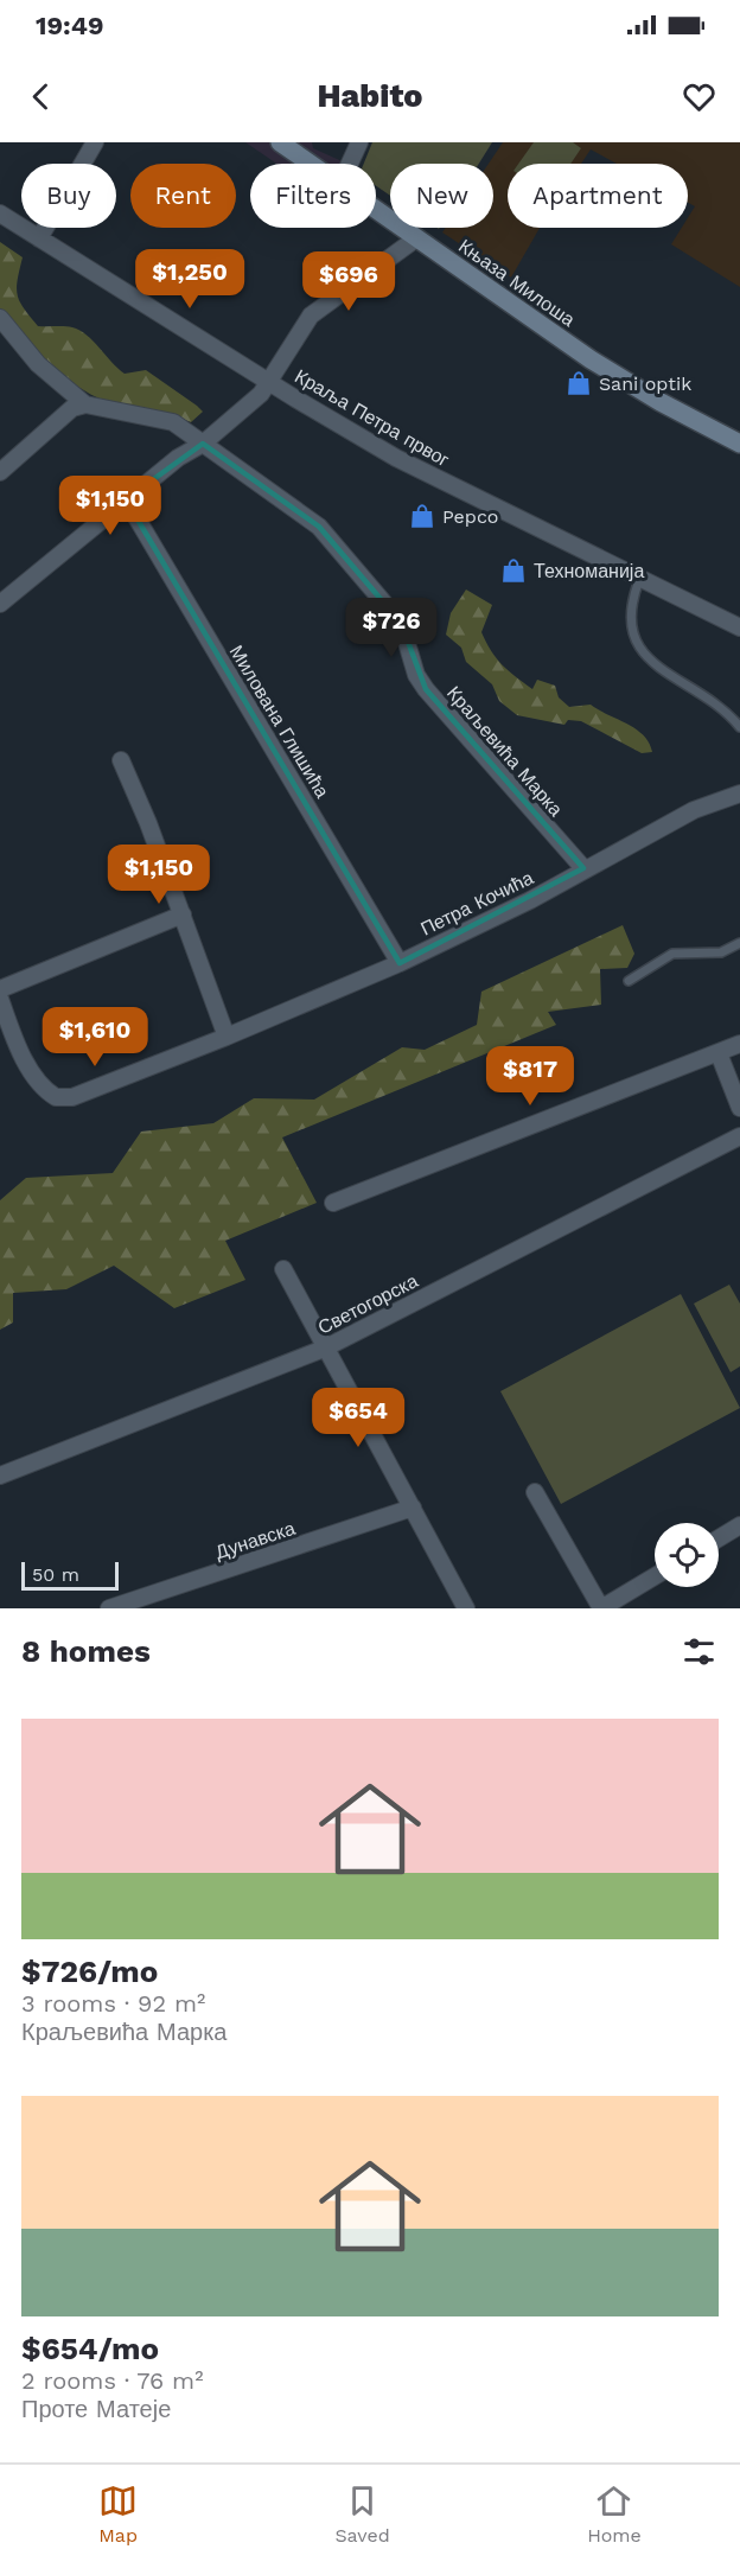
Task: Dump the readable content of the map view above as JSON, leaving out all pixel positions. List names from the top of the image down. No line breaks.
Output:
{"streets":{"street":["Књаза Милоша","Краља Петра првог","Милована Глишића","Краљевића Марка","Петра Кочића","Светогорска","Дунавска"]},"crossings":[["Милована Глишића","Петра Кочића"],["Краљевића Марка","Петра Кочића"]],"places":{"shop":["Sani optik","Pepco","Техноманија"]},"scale_bar":"50 m","page":{"status":"19:49","header":"Habito","chip":["Buy","Rent","Filters","New","Apartment"],"price":["$1,250","$696","$1,150","$726","$1,150","$1,610","$817","$654"],"scale":"50 m","heading":"8 homes","list":[{"name":"$726/mo","note":"3 rooms · 92 m² · Краљевића Марка"},{"name":"$654/mo","note":"2 rooms · 76 m² · Проте Матеје"}],"tabs":["Map","Saved","Home"]}}
